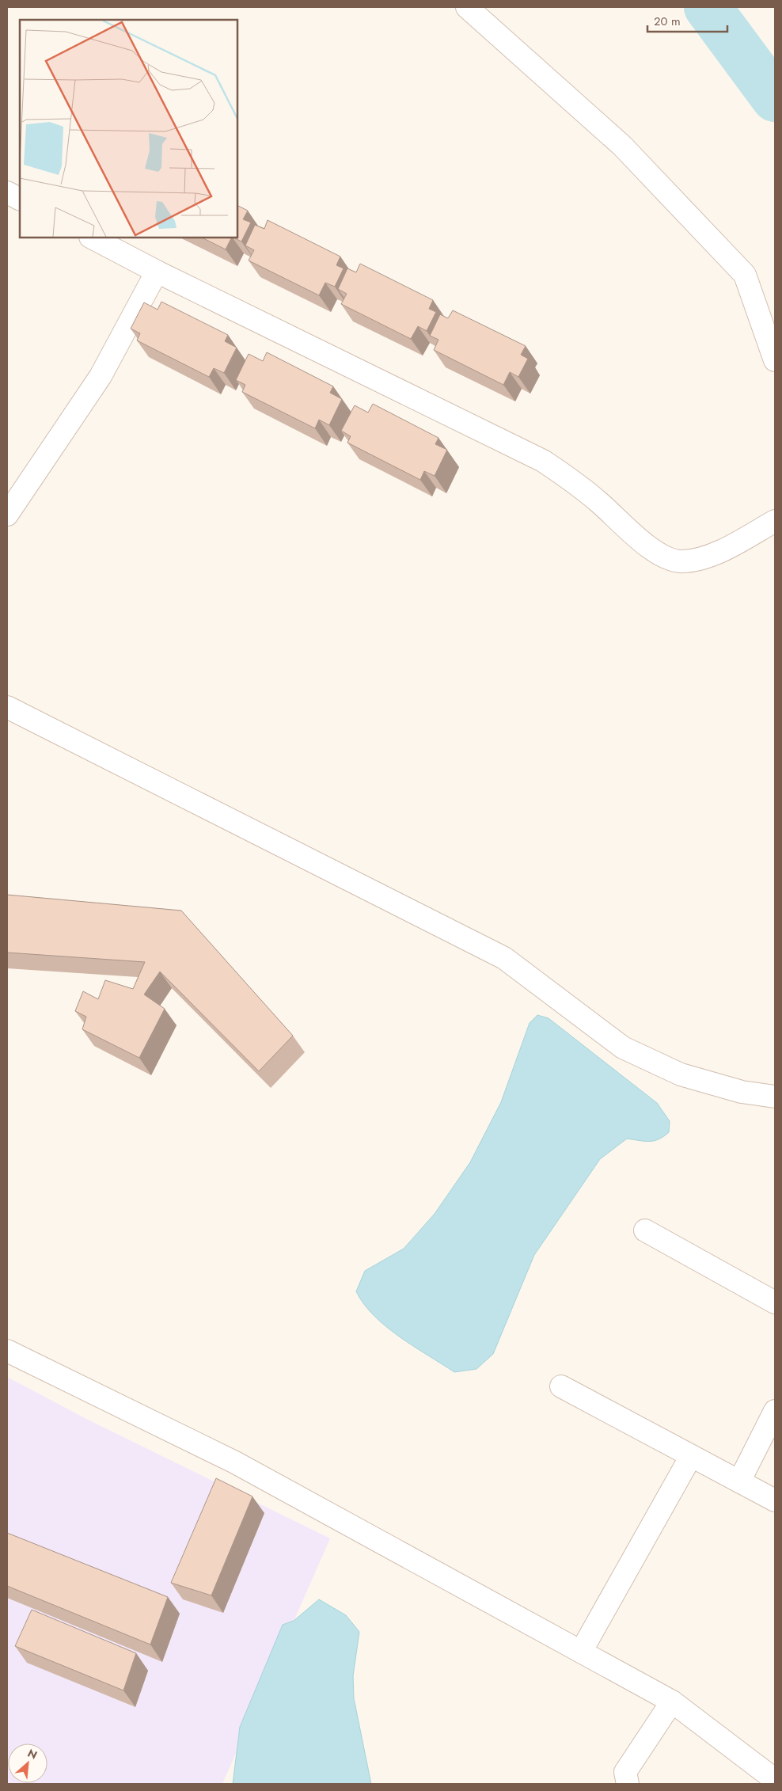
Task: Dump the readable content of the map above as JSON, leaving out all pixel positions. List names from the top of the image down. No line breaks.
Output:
{"scale_bar":"20 m","north":"top right"}
